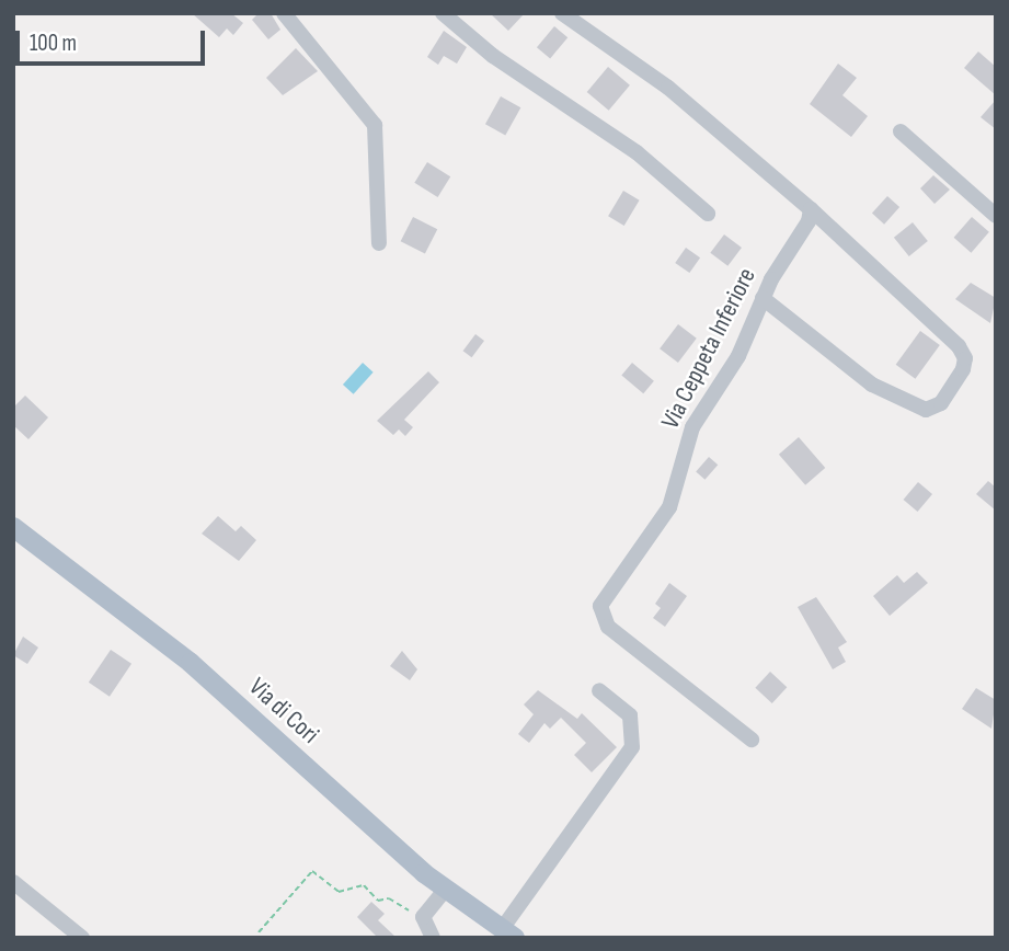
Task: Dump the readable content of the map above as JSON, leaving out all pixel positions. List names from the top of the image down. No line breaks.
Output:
{"streets":{"main road":["Via di Cori"],"street":["Via Ceppeta Inferiore"]},"scale_bar":"100 m"}
